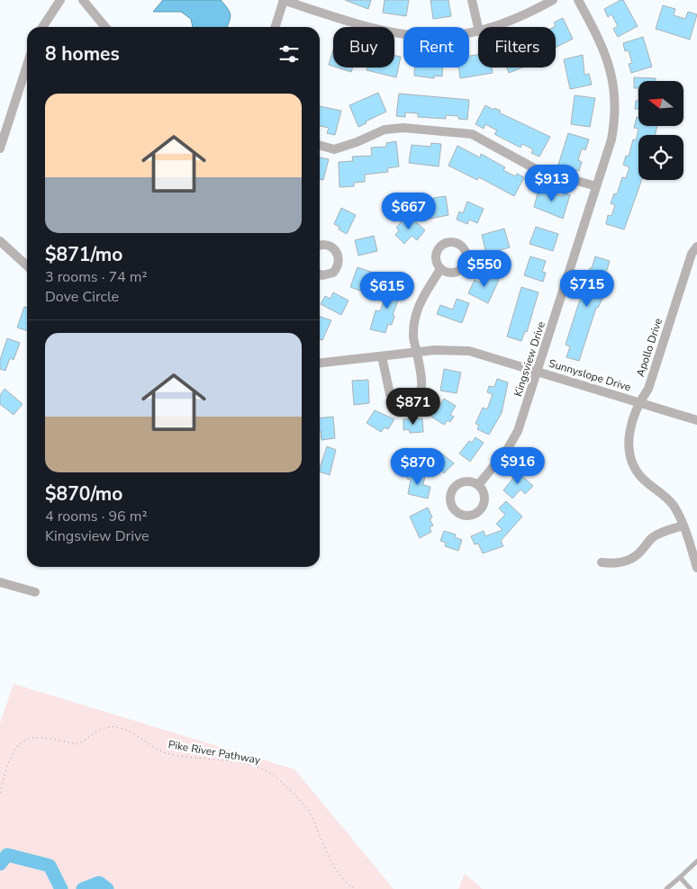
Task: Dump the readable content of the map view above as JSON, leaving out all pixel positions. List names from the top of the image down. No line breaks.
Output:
{"streets":{"street":["Apollo Drive","Kingsview Drive","Sunnyslope Drive"],"path":["Pike River Pathway"]},"crossings":[["Apollo Drive","Sunnyslope Drive"],["Kingsview Drive","Sunnyslope Drive"]],"north":"left","page":{"chip":["Buy","Rent","Filters"],"heading":"8 homes","list":[{"name":"$871/mo","note":"3 rooms · 74 m² · Dove Circle"},{"name":"$870/mo","note":"4 rooms · 96 m² · Kingsview Drive"}],"price":["$913","$667","$550","$715","$615","$871","$916","$870"]}}
